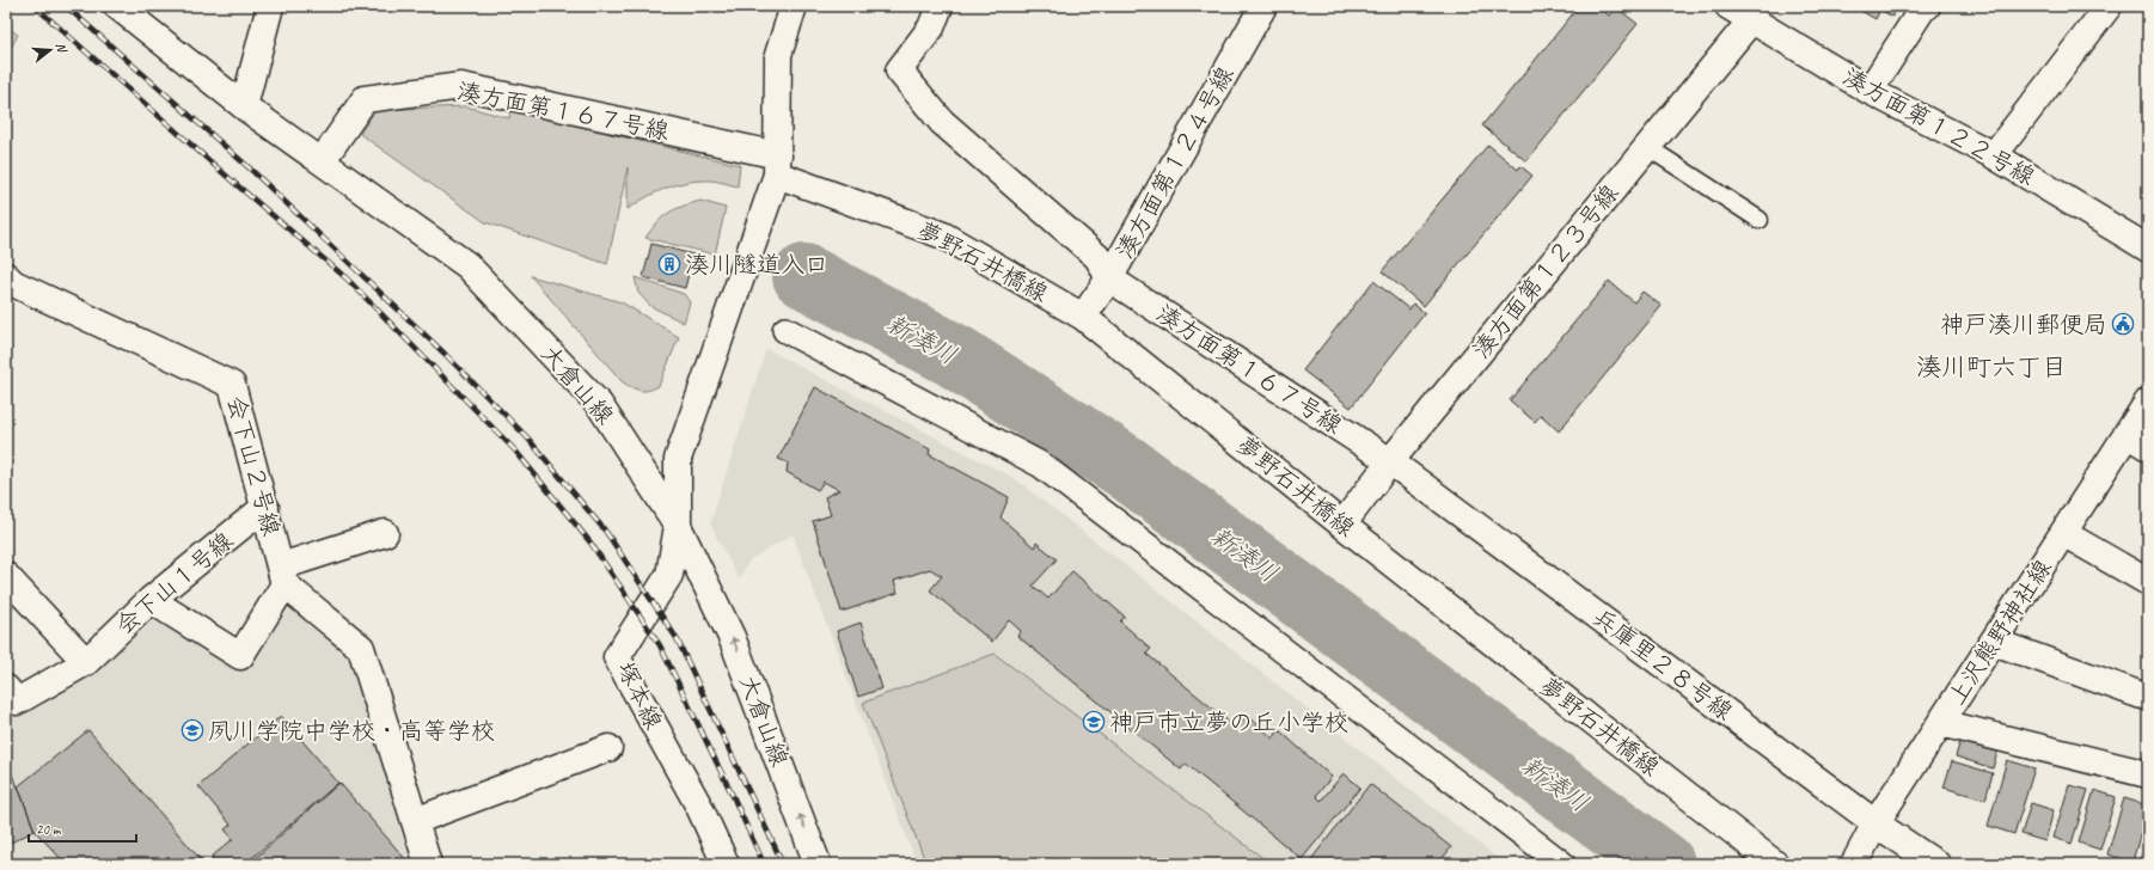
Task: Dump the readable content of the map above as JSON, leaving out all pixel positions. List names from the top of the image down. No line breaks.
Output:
{"streets":{"street":["湊方面第１６７号線","湊方面第１２２号線","湊方面第１２４号線","夢野石井橋線","湊方面第１２３号線","大倉山線","会下山２号線","会下山１号線","上沢熊野神社線","兵庫里２８号線","塚本線"]},"crossings":[["湊方面第１６７号線","湊方面第１２４号線"],["湊方面第１６７号線","夢野石井橋線"],["湊方面第１６７号線","湊方面第１２３号線"],["湊方面第１６７号線","大倉山線"],["湊方面第１６７号線","兵庫里２８号線"],["湊方面第１２２号線","湊方面第１２３号線"],["湊方面第１２４号線","夢野石井橋線"],["夢野石井橋線","湊方面第１２３号線"],["湊方面第１２３号線","兵庫里２８号線"],["大倉山線","塚本線"],["会下山２号線","会下山１号線"],["上沢熊野神社線","兵庫里２８号線"]],"districts":["湊川町六丁目"],"water":["新湊川"],"places":{"building":["湊川隧道入口"],"public building":["神戸湊川郵便局"],"school or university":["神戸市立夢の丘小学校","夙川学院中学校・高等学校"]},"scale_bar":"20 m","north":"right"}
